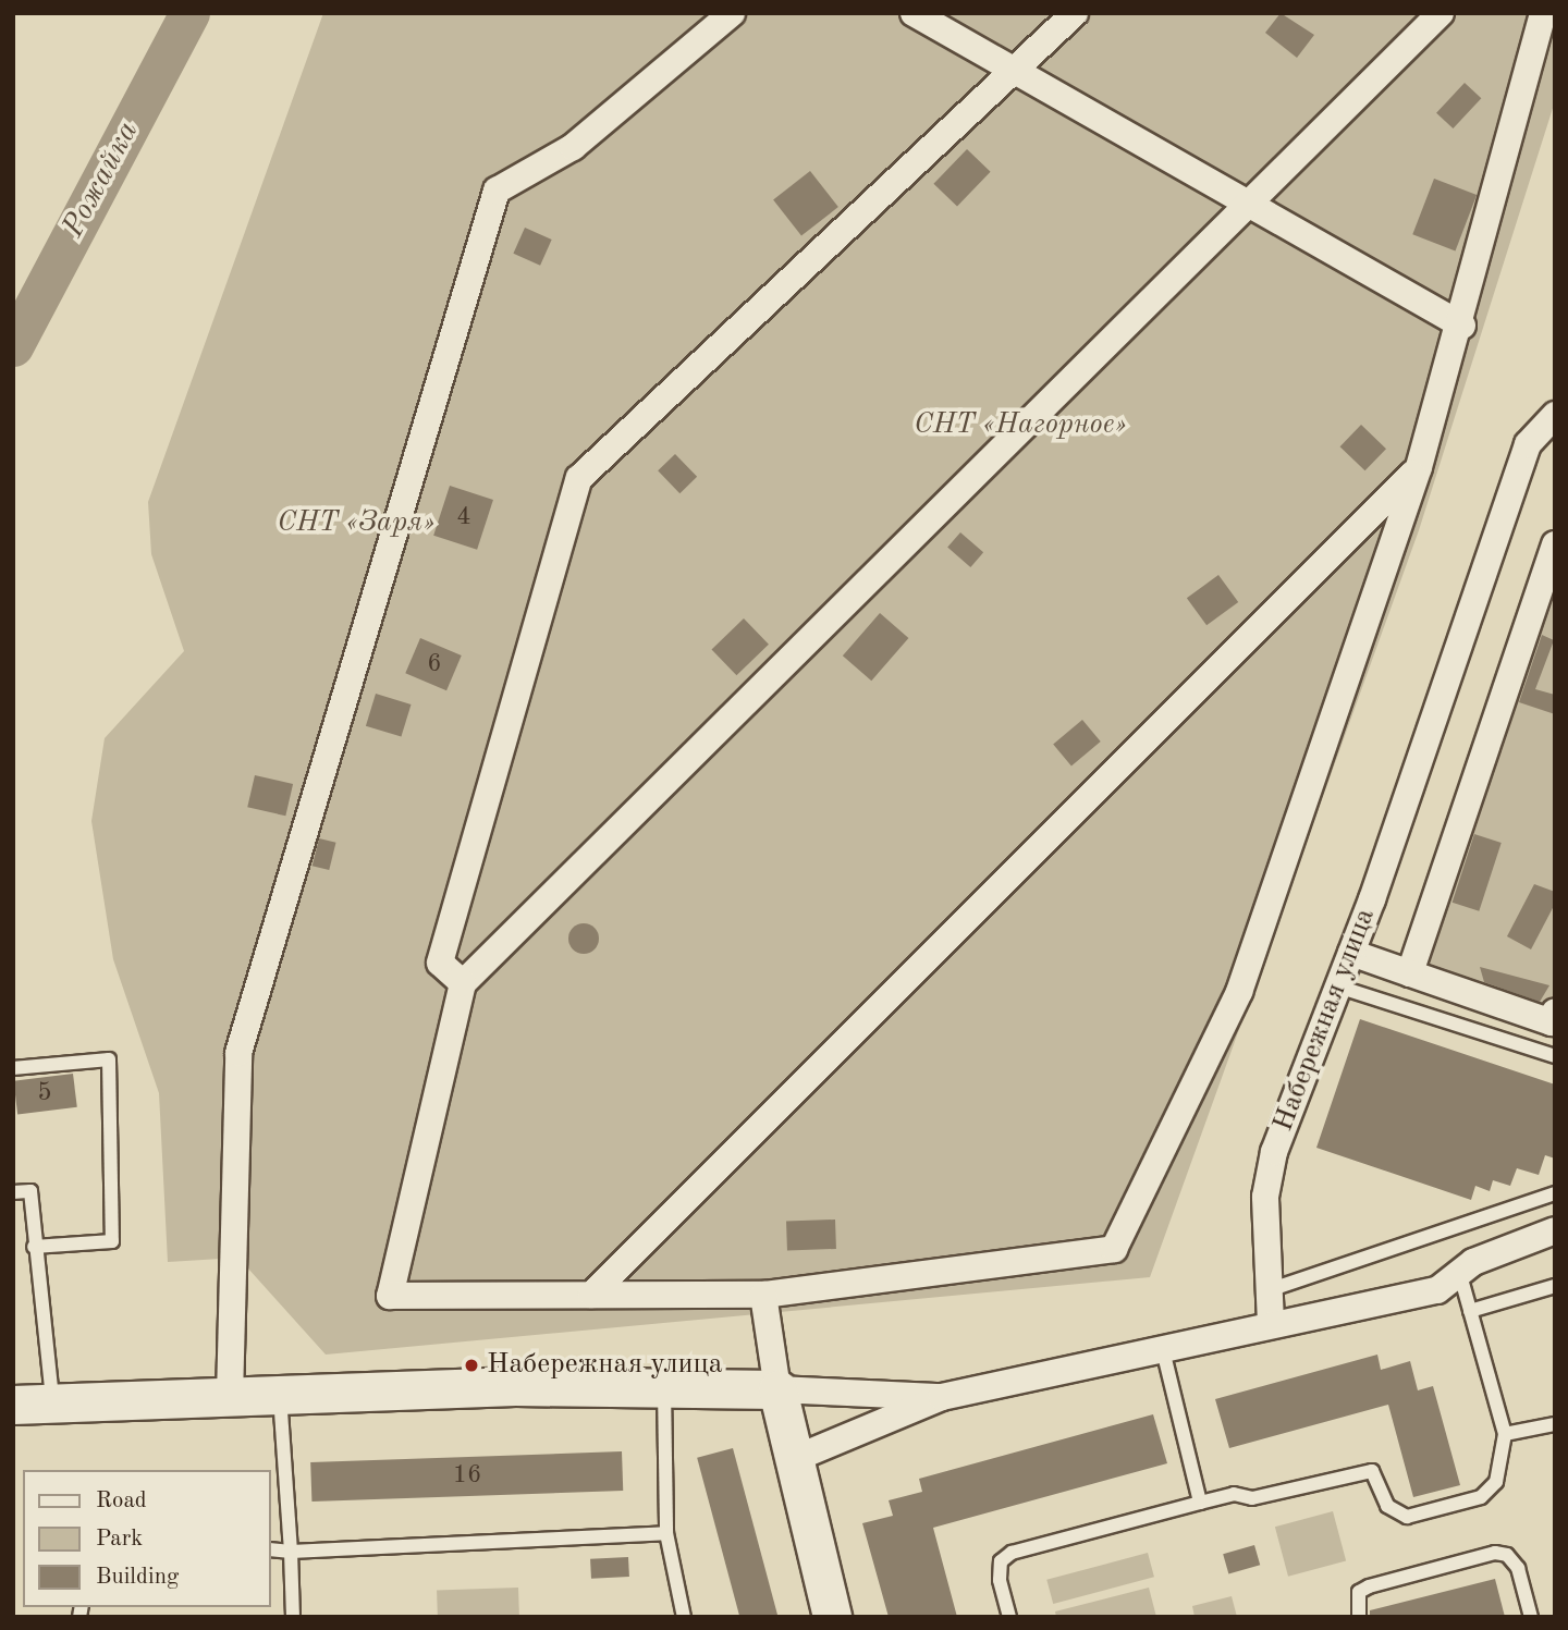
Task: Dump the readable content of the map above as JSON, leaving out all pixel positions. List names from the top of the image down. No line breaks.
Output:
{"streets":{"street":["Набережная улица"]},"water":["Рожайка"],"parks":["СНТ «Нагорное»","СНТ «Заря»"],"places":["Набережная улица"],"house_numbers":["4","6","5","16"],"legend":["Road","Park","Building"]}
